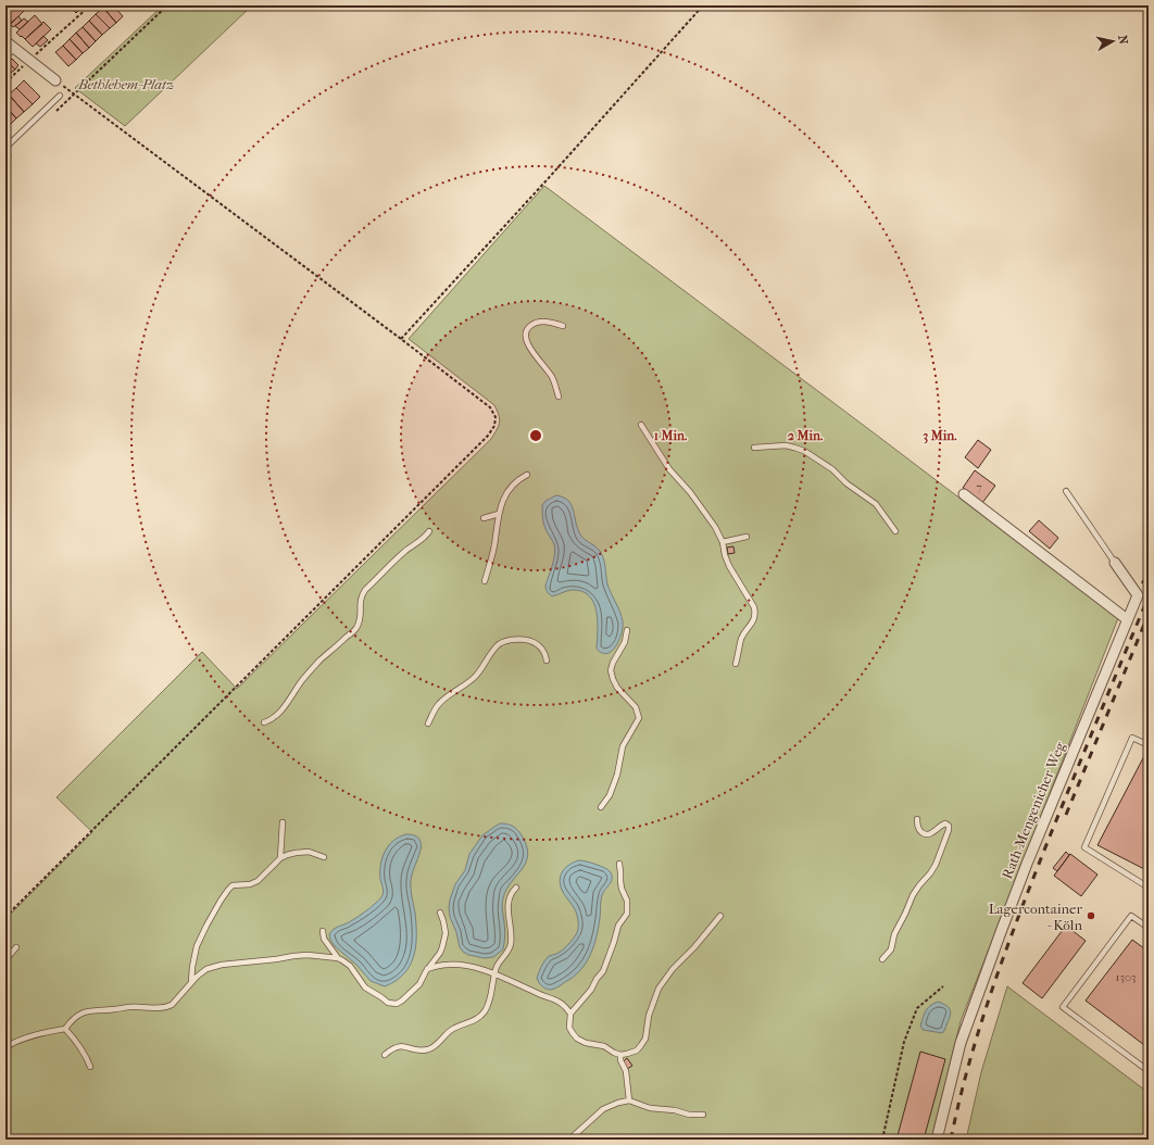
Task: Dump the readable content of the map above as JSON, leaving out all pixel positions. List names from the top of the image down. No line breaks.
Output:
{"streets":{"street":["Rath-Mengenicher Weg"]},"parks":["Bethlehem-Platz"],"places":["Lagercontainer - Köln"],"house_numbers":["7","1303"],"north":"right","rings":["1 Min.","2 Min.","3 Min."]}
